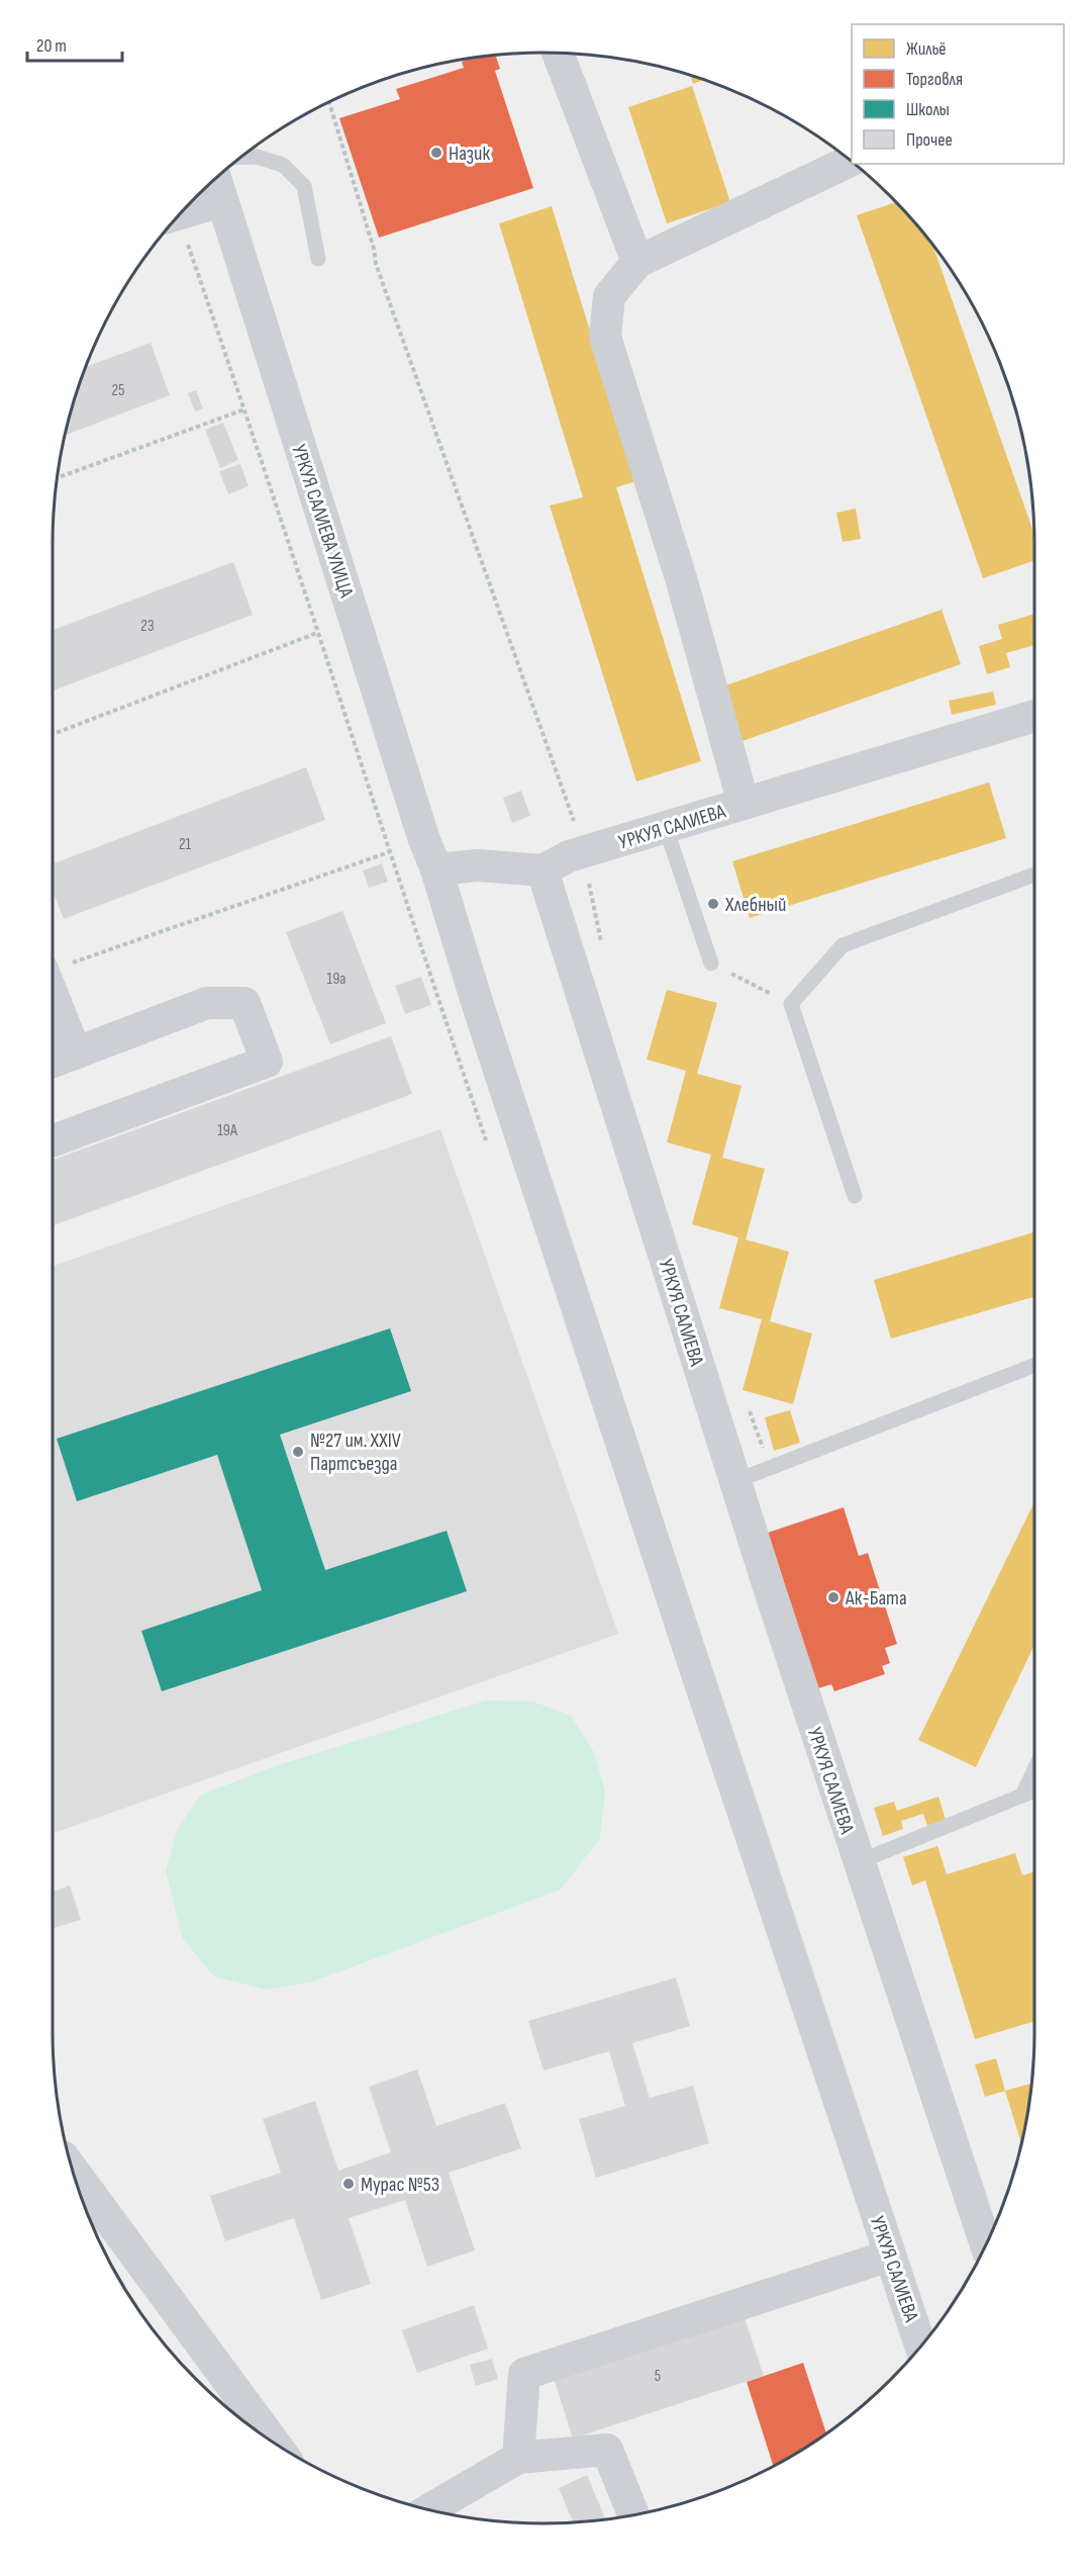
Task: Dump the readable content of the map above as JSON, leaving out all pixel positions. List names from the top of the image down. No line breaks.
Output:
{"streets":{"street":["УРКУЯ САЛИЕВА УЛИЦА","УРКУЯ САЛИЕВА"]},"crossings":[["УРКУЯ САЛИЕВА УЛИЦА","УРКУЯ САЛИЕВА"]],"places":["Назик","Хлебный","№27 им. XXIV Партсъезда","Ак-Бата","Мурас №53"],"house_numbers":["25","23","21","19а","19А","5"],"legend":["Жильё","Торговля","Школы","Прочее"],"scale_bar":"20 m"}
